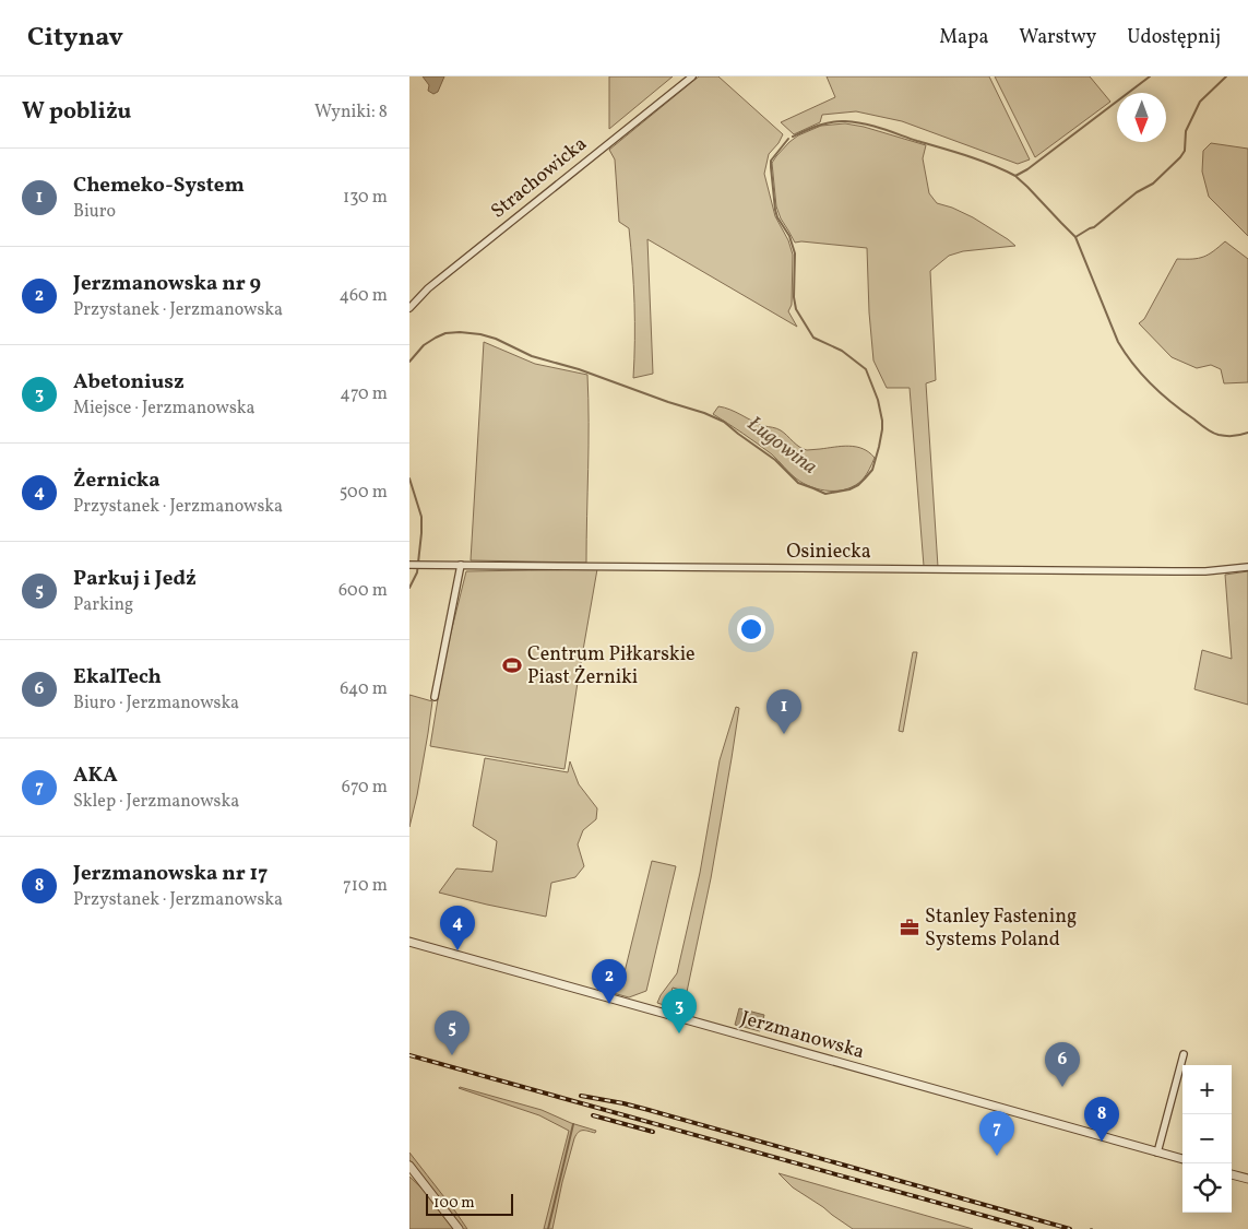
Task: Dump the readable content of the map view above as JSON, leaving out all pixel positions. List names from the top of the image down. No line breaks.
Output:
{"streets":{"street":["Strachowicka","Osiniecka","Jerzmanowska"]},"water":["Ługowina"],"places":{"sports":["Centrum Piłkarskie Piast Żerniki"],"office":["Stanley Fastening Systems Poland"]},"scale_bar":"100 m","north":"bottom","page":{"header":"Citynav","nav":["Mapa","Warstwy","Udostępnij"],"heading":["W pobliżu","Wyniki: 8"],"list":[{"mark":"1","name":"Chemeko-System","note":"Biuro","value":"130 m"},{"mark":"2","name":"Jerzmanowska nr 9","note":"Przystanek · Jerzmanowska","value":"460 m"},{"mark":"3","name":"Abetoniusz","note":"Miejsce · Jerzmanowska","value":"470 m"},{"mark":"4","name":"Żernicka","note":"Przystanek · Jerzmanowska","value":"500 m"},{"mark":"5","name":"Parkuj i Jedź","note":"Parking","value":"600 m"},{"mark":"6","name":"EkalTech","note":"Biuro · Jerzmanowska","value":"640 m"},{"mark":"7","name":"AKA","note":"Sklep · Jerzmanowska","value":"670 m"},{"mark":"8","name":"Jerzmanowska nr 17","note":"Przystanek · Jerzmanowska","value":"710 m"}],"pins":["1","4","2","3","5","6","8","7"],"map_buttons":["+","−"],"scale":"100 m"}}
